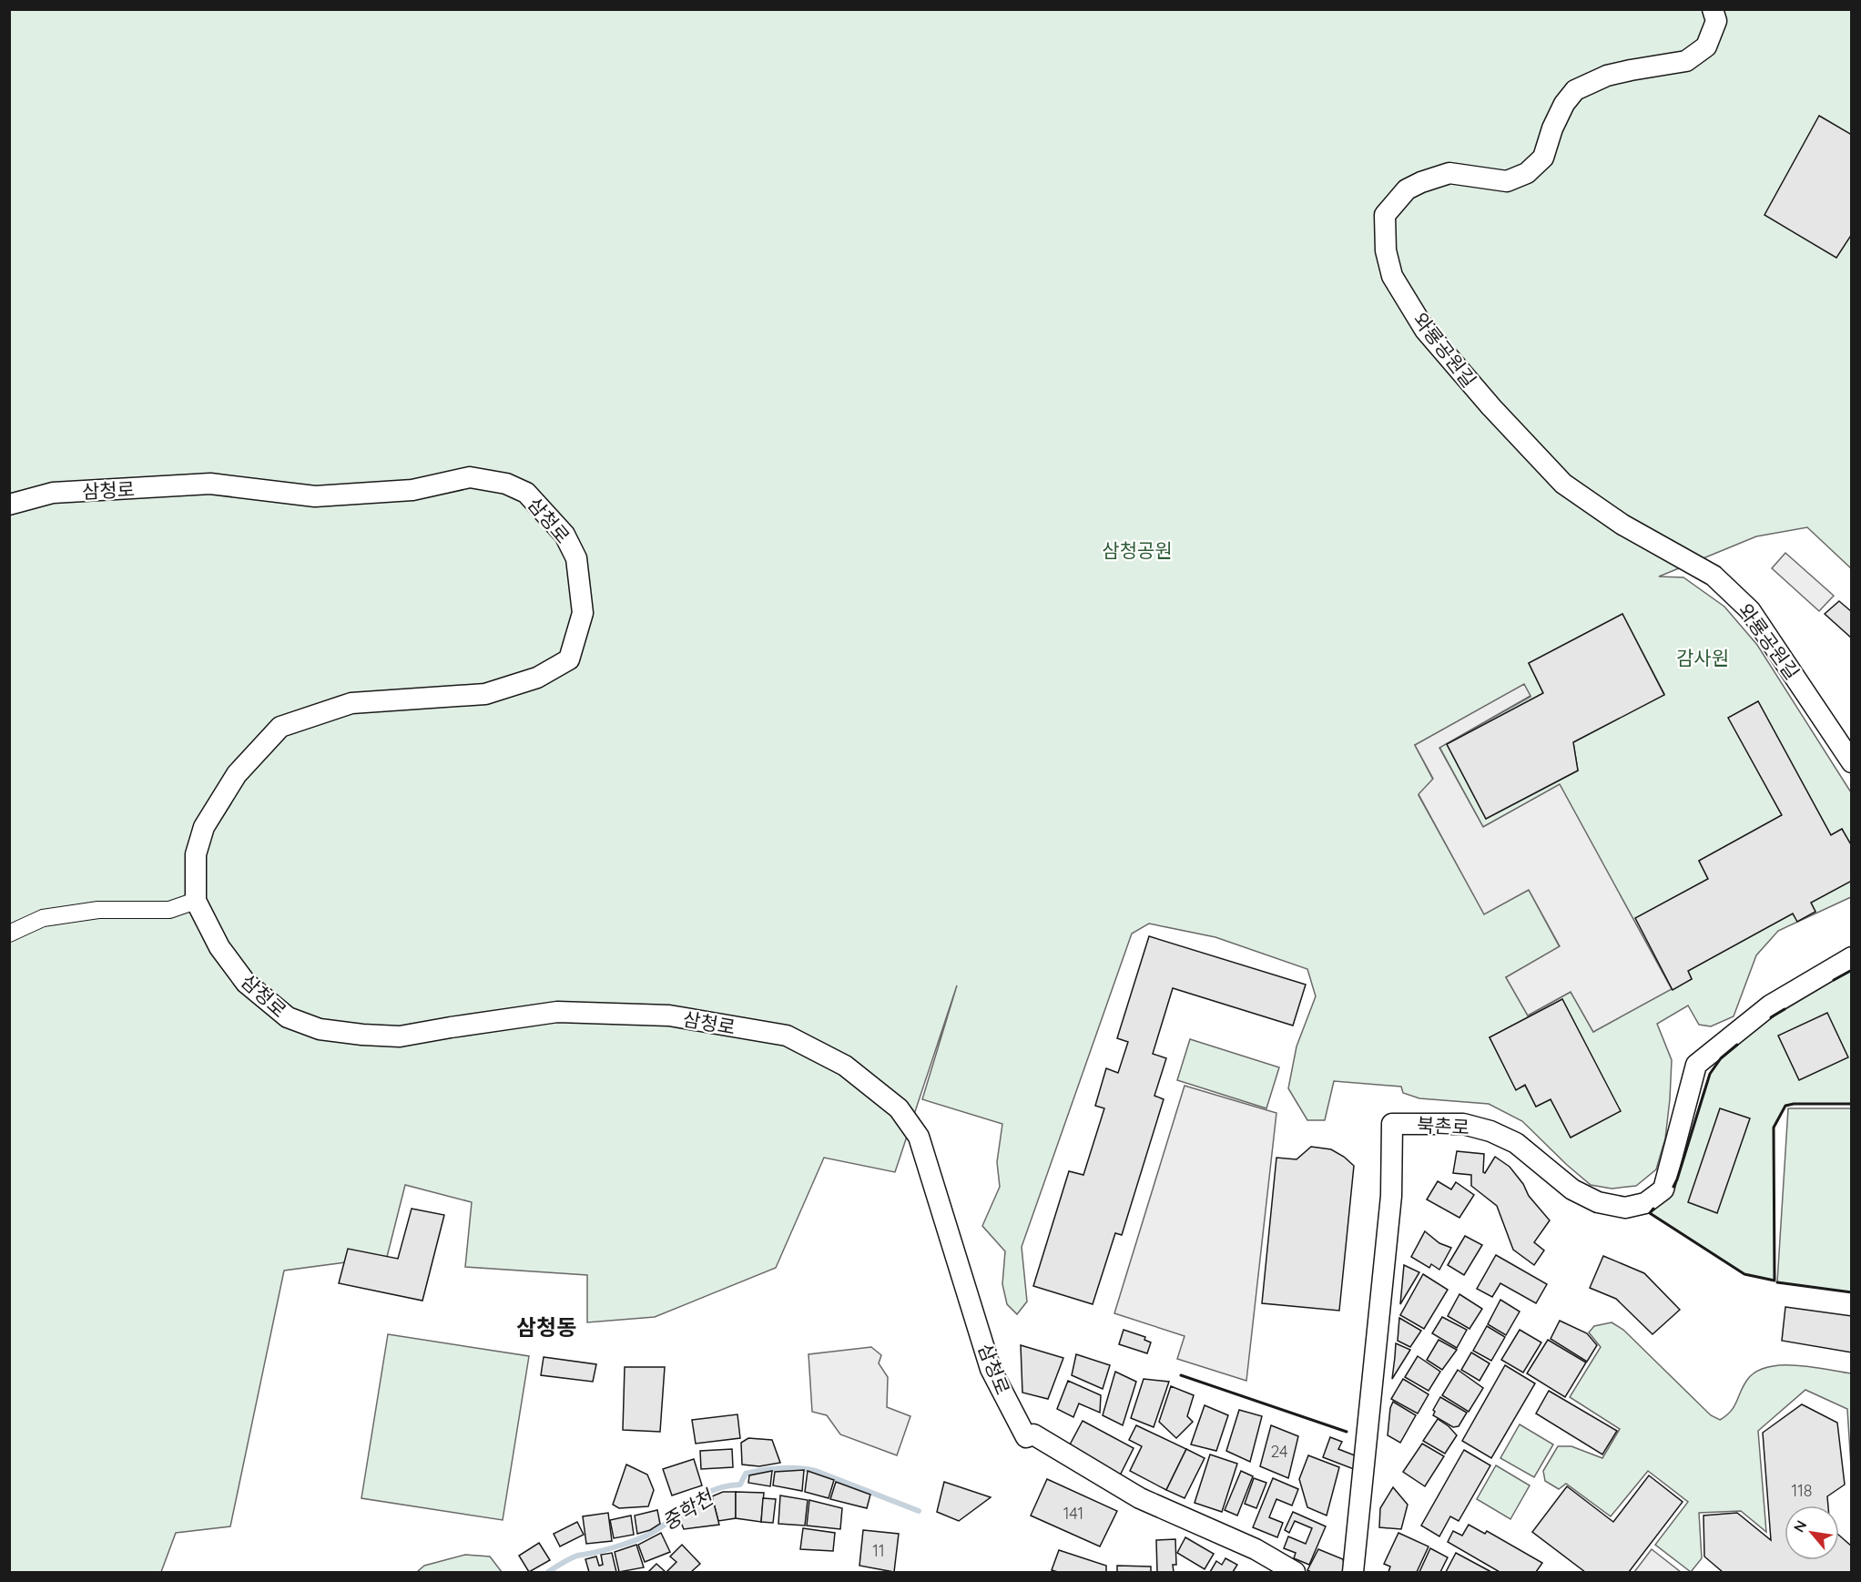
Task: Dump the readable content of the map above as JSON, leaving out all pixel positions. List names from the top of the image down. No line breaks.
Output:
{"streets":{"street":["와룡공원길","삼청로","북촌로"]},"districts":["삼청동"],"water":["중학천"],"parks":["삼청공원","감사원"],"house_numbers":["24","118","141","11"],"north":"top left"}
